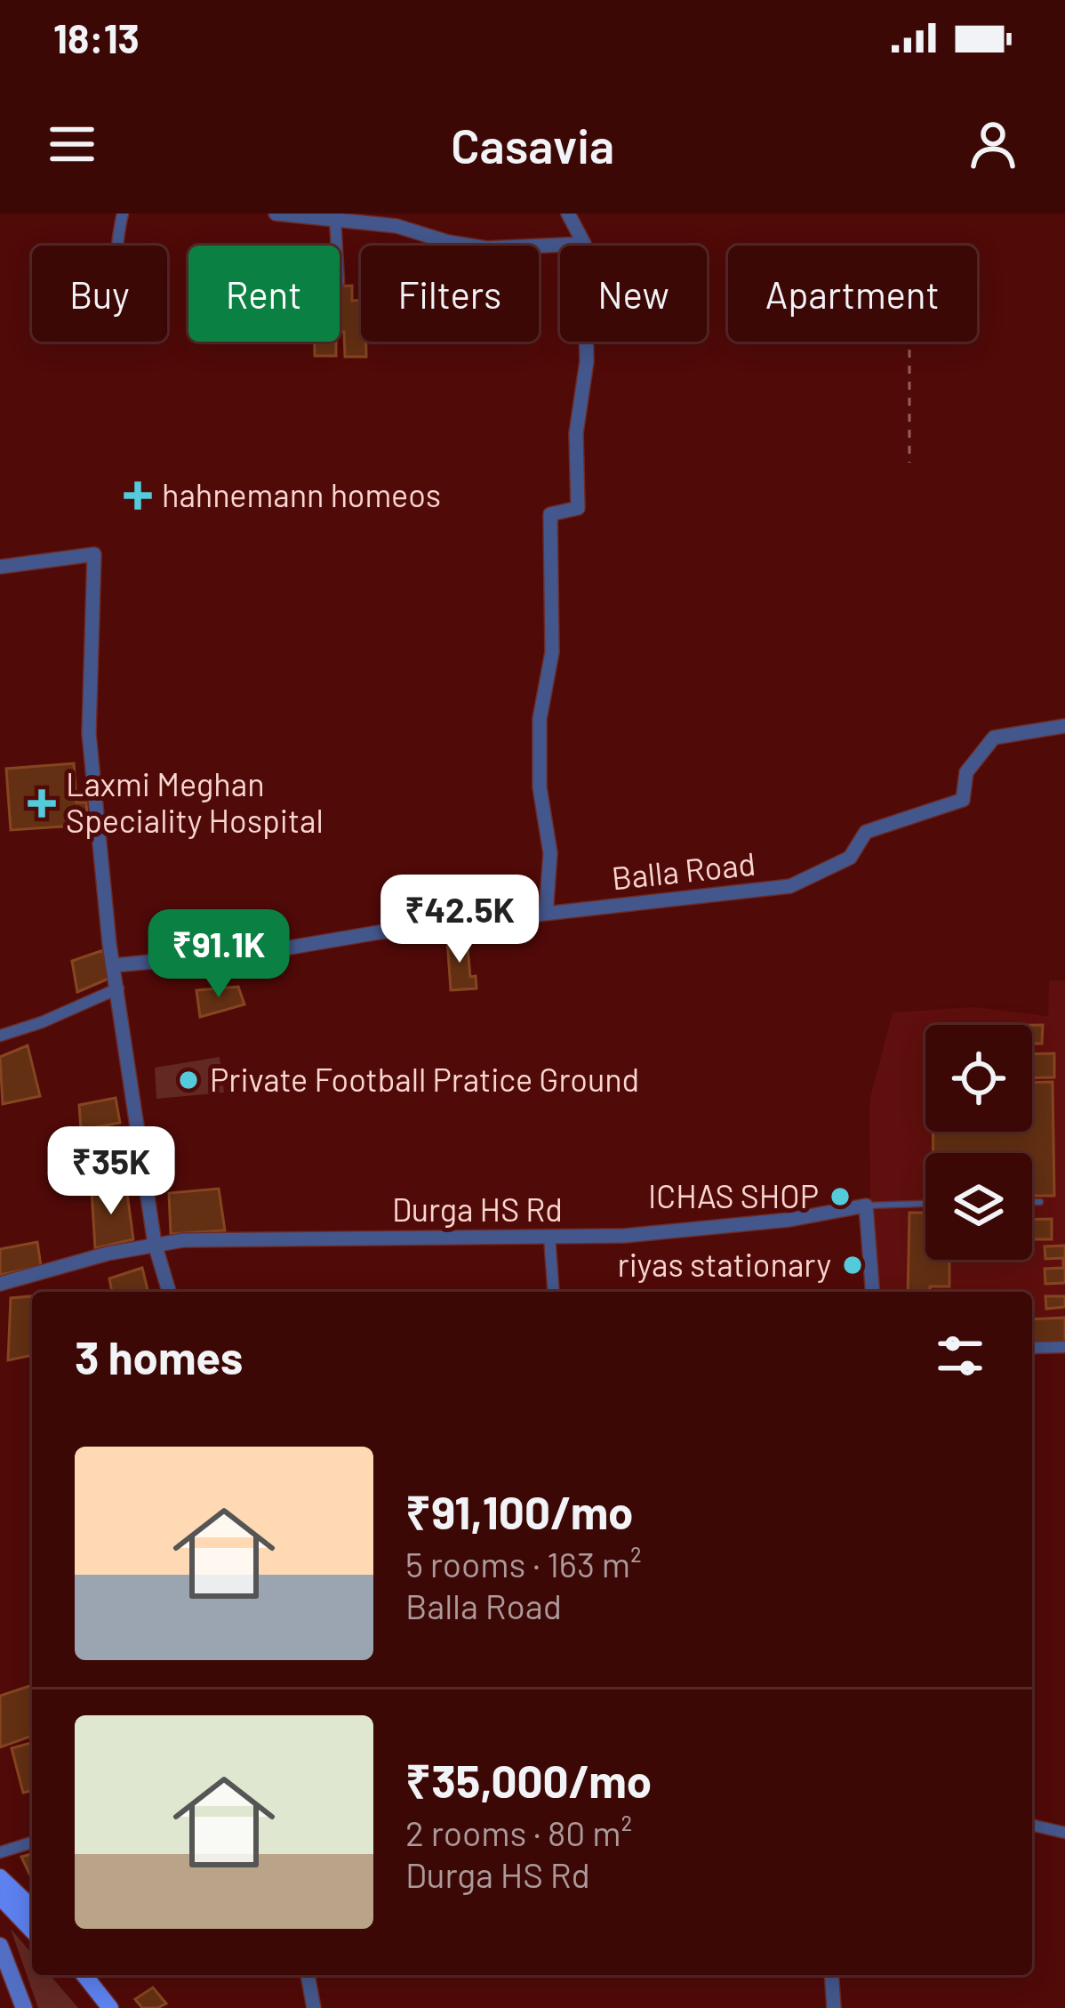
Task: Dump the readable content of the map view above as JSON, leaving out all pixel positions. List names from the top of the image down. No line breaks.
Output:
{"streets":{"street":["Balla Road","Durga HS Rd"]},"places":{"health":["hahnemann homeos","Laxmi Meghan Speciality Hospital"],"other":["Private Football Pratice Ground","ICHAS SHOP","riyas stationary"]},"page":{"status":"18:13","header":"Casavia","chip":["Buy","Rent","Filters","New","Apartment"],"price":["₹42.5K","₹91.1K","₹35K"],"heading":"3 homes","list":[{"name":"₹91,100/mo","note":"5 rooms · 163 m² · Balla Road"},{"name":"₹35,000/mo","note":"2 rooms · 80 m² · Durga HS Rd"}]}}
